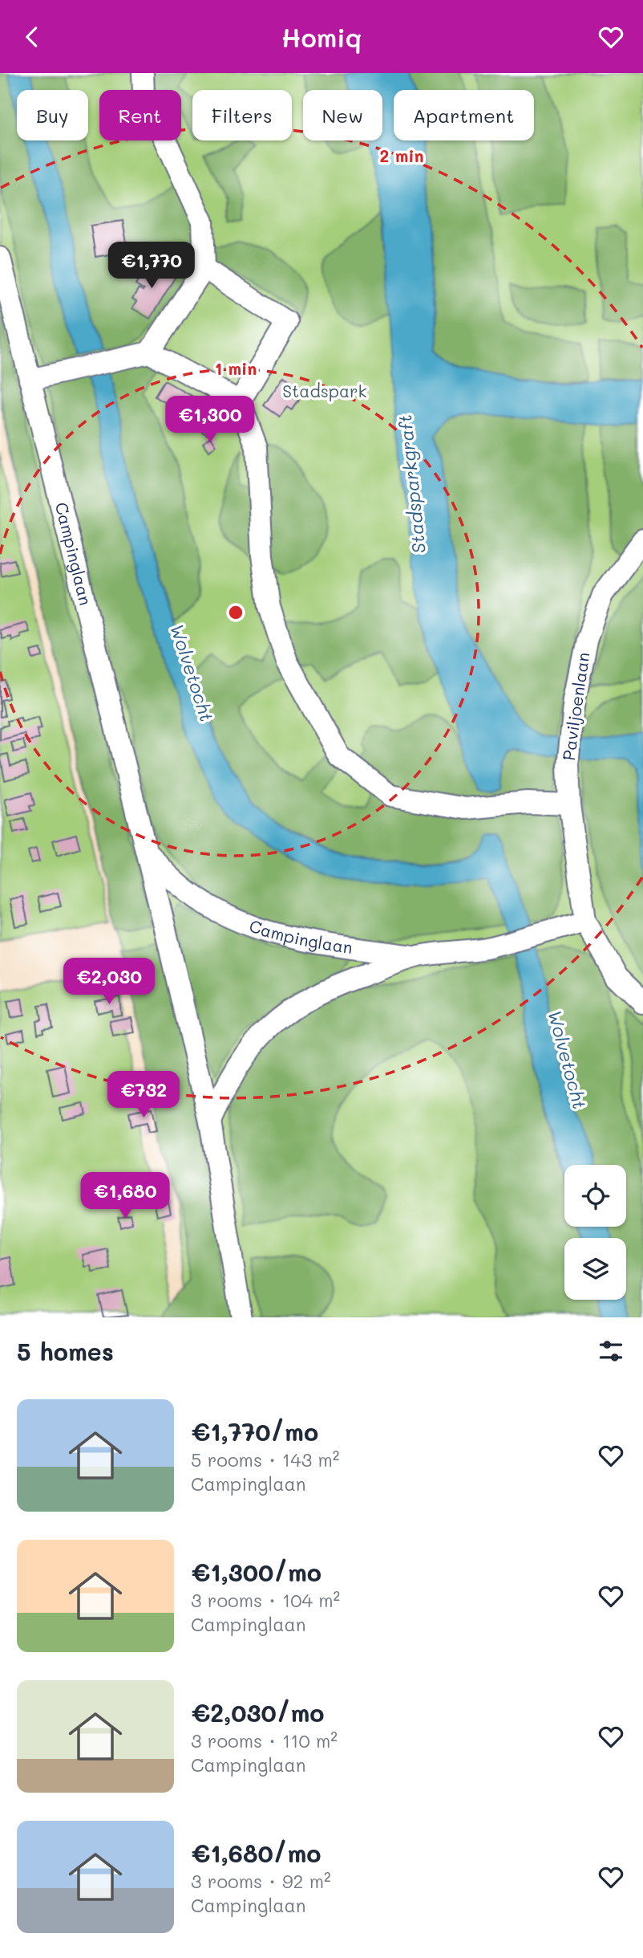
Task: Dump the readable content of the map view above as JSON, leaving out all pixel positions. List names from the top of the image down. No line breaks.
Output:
{"streets":{"street":["Campinglaan","Paviljoenlaan"]},"crossings":[["Campinglaan","Paviljoenlaan"]],"water":["Stadsparkgraft","Wolvetocht"],"parks":["Stadspark"],"page":{"header":"Homiq","chip":["Buy","Rent","Filters","New","Apartment"],"price":["€1,770","€1,300","€2,030","€732","€1,680"],"heading":"5 homes","list":[{"name":"€1,770/mo","note":"5 rooms · 143 m² · Campinglaan"},{"name":"€1,300/mo","note":"3 rooms · 104 m² · Campinglaan"},{"name":"€2,030/mo","note":"3 rooms · 110 m² · Campinglaan"},{"name":"€1,680/mo","note":"3 rooms · 92 m² · Campinglaan"}]},"rings":["2 min","1 min"]}
